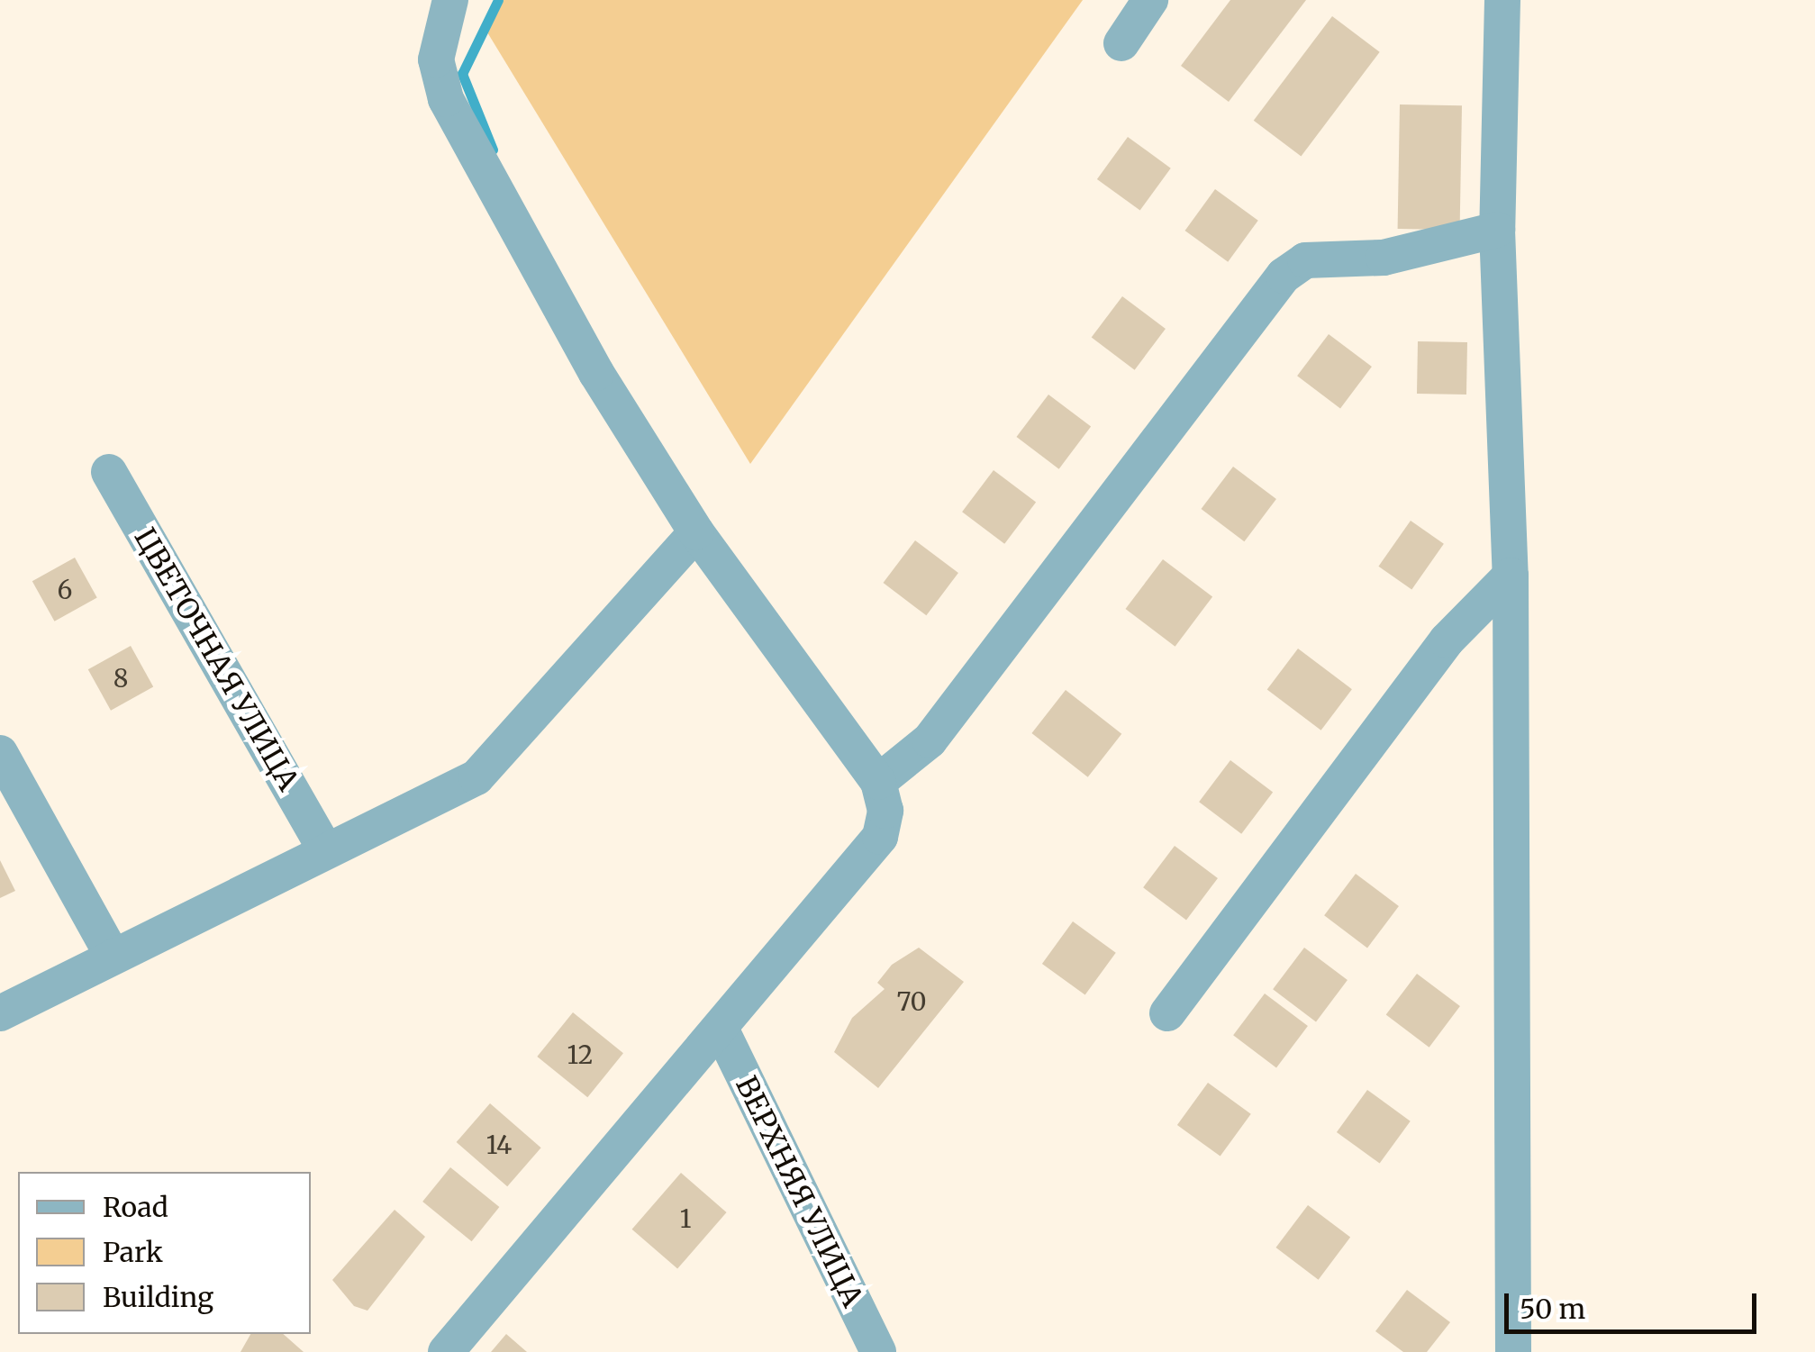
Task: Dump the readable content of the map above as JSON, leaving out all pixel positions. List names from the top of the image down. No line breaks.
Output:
{"streets":{"street":["ЦВЕТОЧНАЯ УЛИЦА","ВЕРХНЯЯ УЛИЦА"]},"house_numbers":["6","8","70","12","14","1"],"legend":["Road","Park","Building"],"scale_bar":"50 m"}
